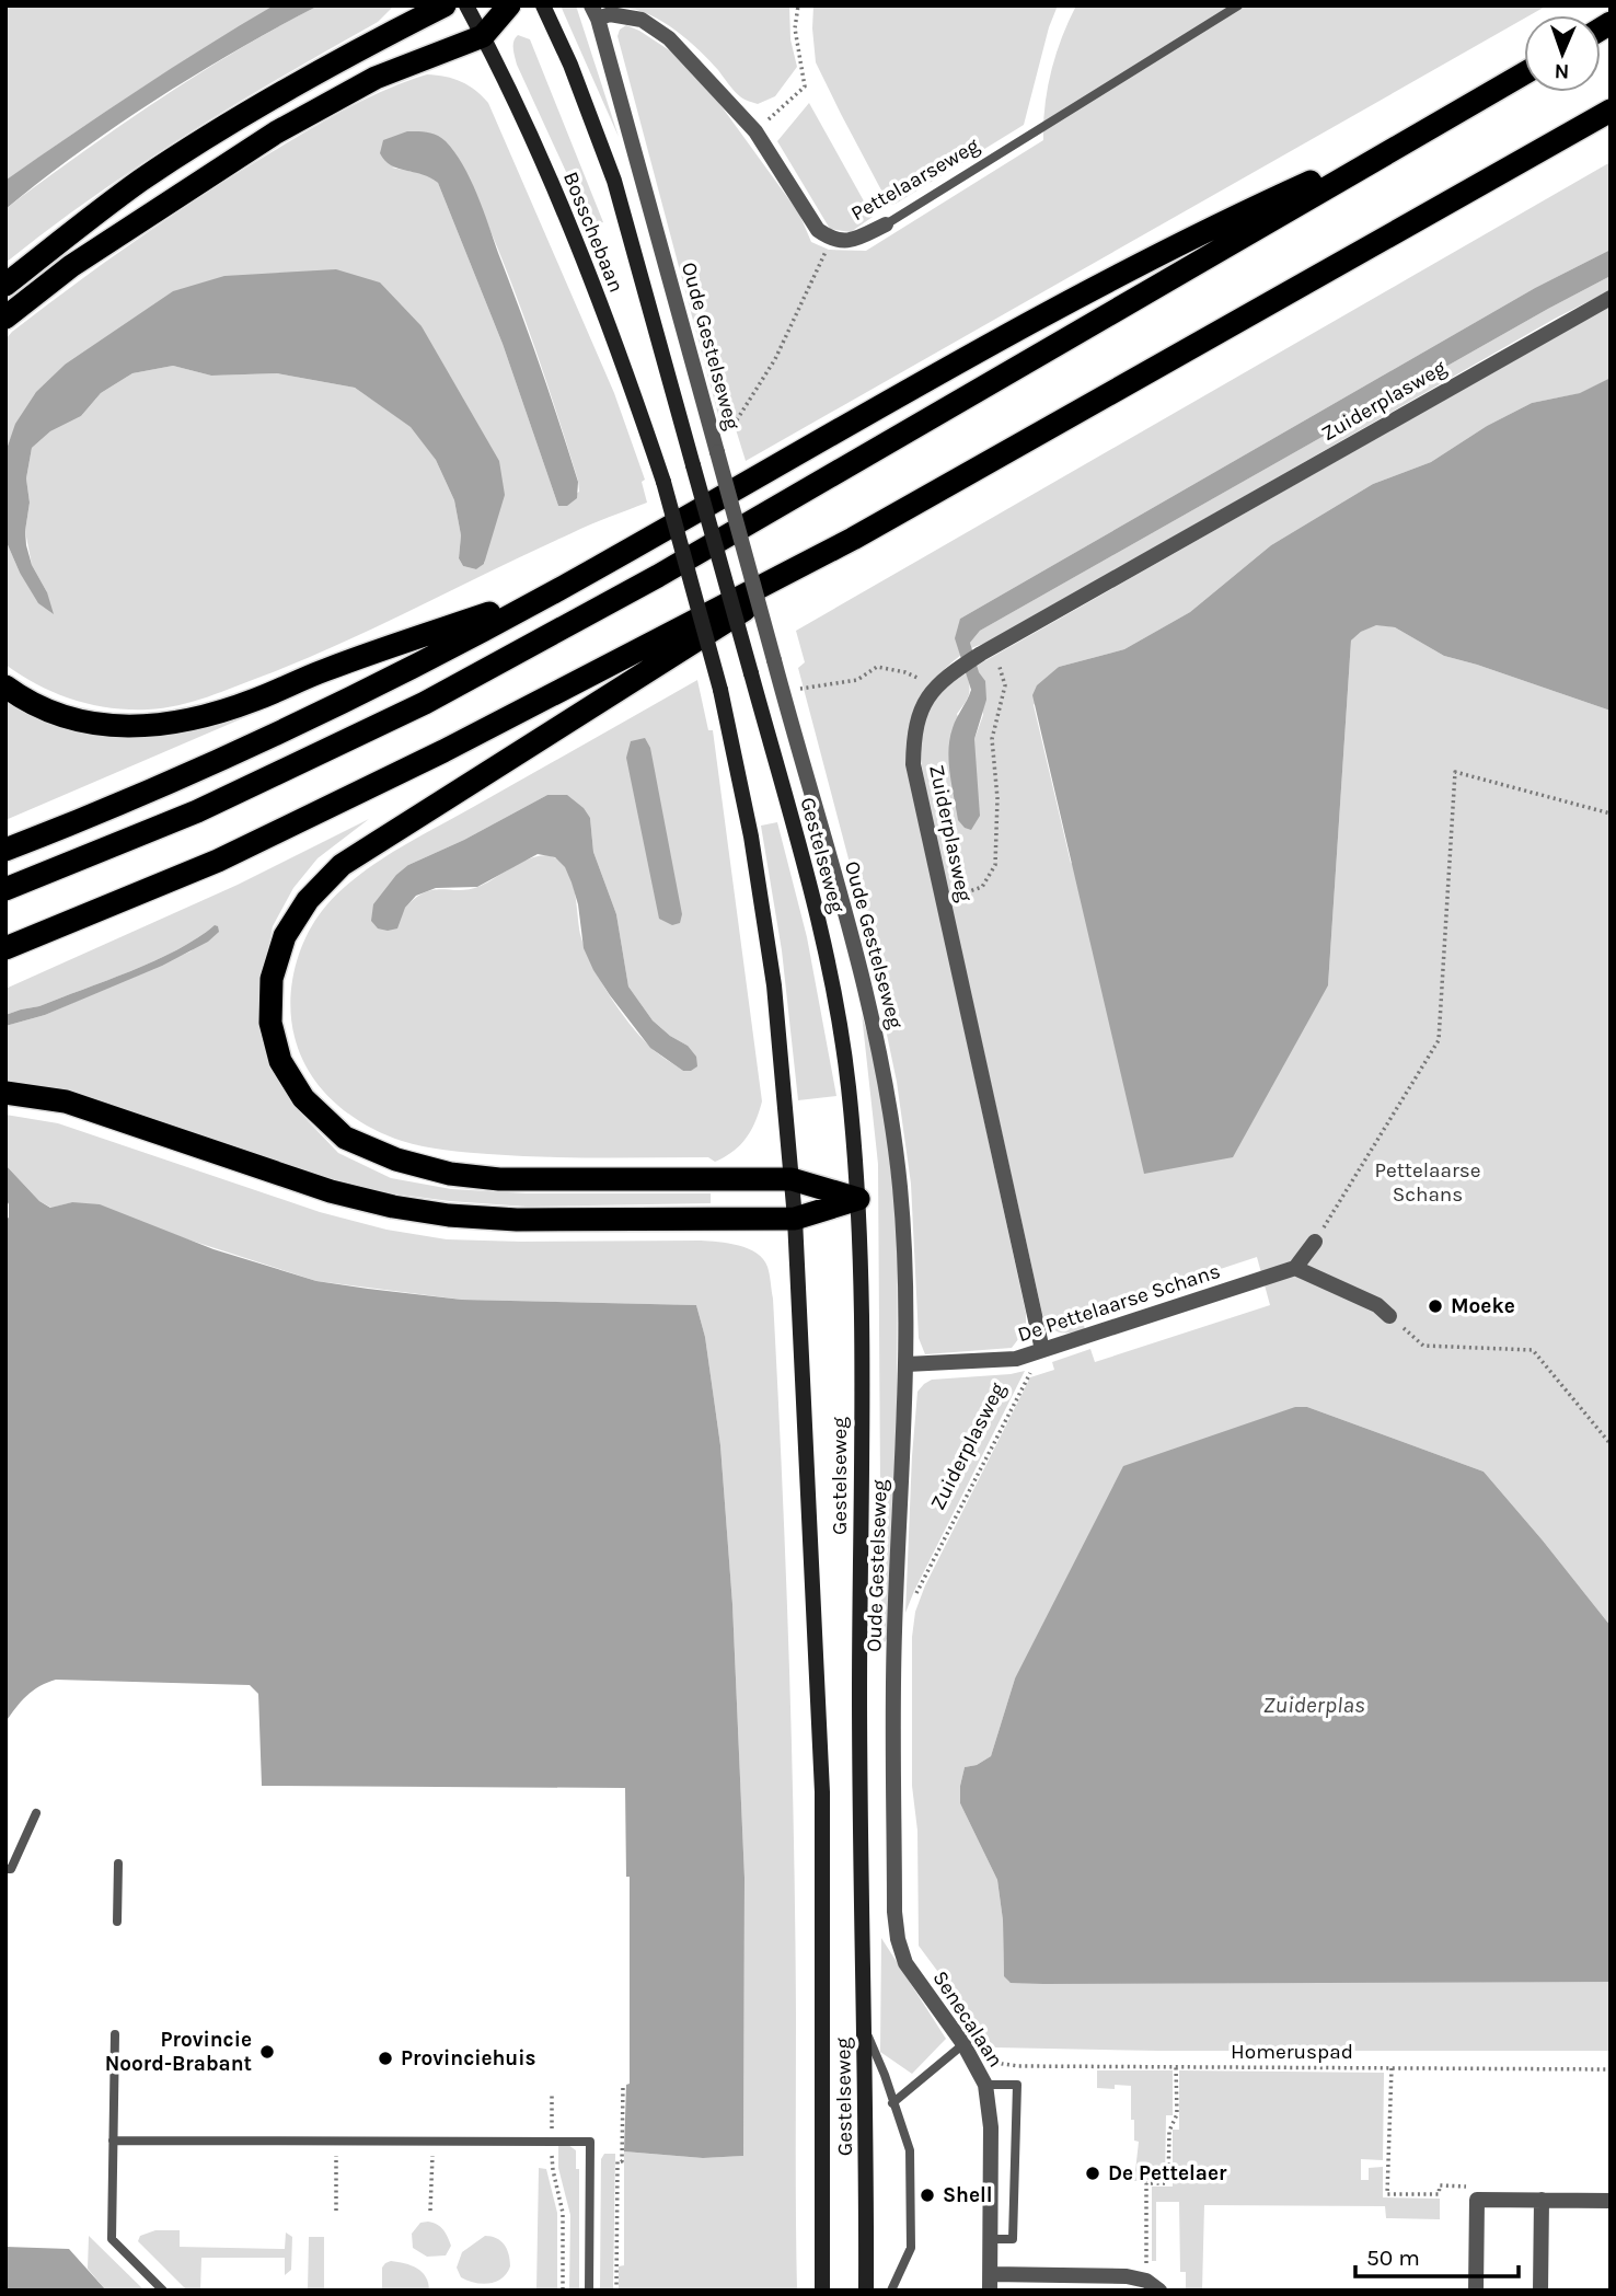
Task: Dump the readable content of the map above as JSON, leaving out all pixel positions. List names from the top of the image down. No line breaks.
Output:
{"streets":{"main road":["Bosschebaan","Gestelseweg"],"street":["Pettelaarseweg","Oude Gestelseweg","Zuiderplasweg","De Pettelaarse Schans","Senecalaan"],"path":["Homeruspad"]},"crossings":[["Pettelaarseweg","Oude Gestelseweg"],["Bosschebaan","Gestelseweg"],["Oude Gestelseweg","De Pettelaarse Schans"],["Oude Gestelseweg","Senecalaan"],["Zuiderplasweg","De Pettelaarse Schans"],["Senecalaan","Homeruspad"]],"water":["Zuiderplas"],"parks":["Pettelaarse Schans"],"places":["Moeke","Provincie Noord-Brabant","Provinciehuis","De Pettelaer","Shell"],"scale_bar":"50 m","north":"bottom"}
